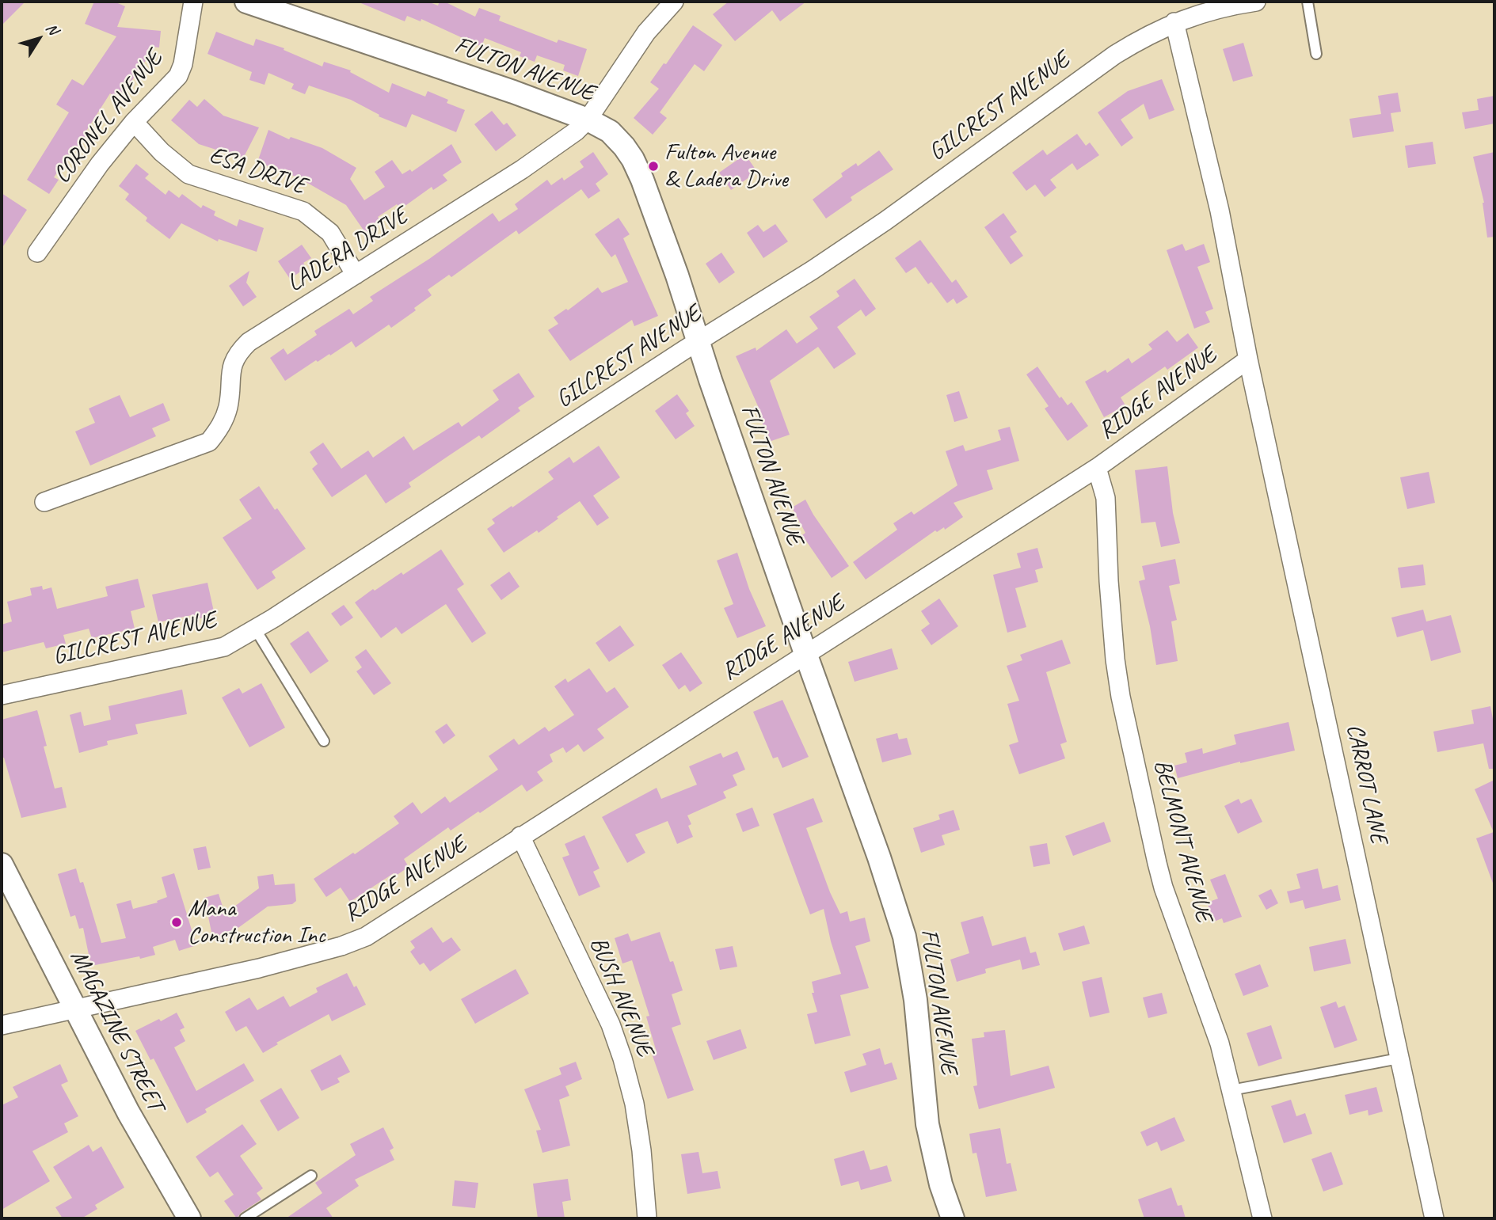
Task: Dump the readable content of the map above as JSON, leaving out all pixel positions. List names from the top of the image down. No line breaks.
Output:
{"streets":{"street":["FULTON AVENUE","GILCREST AVENUE","CORONEL AVENUE","ESA DRIVE","LADERA DRIVE","RIDGE AVENUE","CARROT LANE","BELMONT AVENUE","BUSH AVENUE","MAGAZINE STREET"]},"crossings":[["FULTON AVENUE","GILCREST AVENUE"],["FULTON AVENUE","LADERA DRIVE"],["FULTON AVENUE","RIDGE AVENUE"],["GILCREST AVENUE","RIDGE AVENUE"],["CORONEL AVENUE","ESA DRIVE"],["ESA DRIVE","LADERA DRIVE"],["RIDGE AVENUE","CARROT LANE"],["RIDGE AVENUE","BELMONT AVENUE"],["RIDGE AVENUE","BUSH AVENUE"],["RIDGE AVENUE","MAGAZINE STREET"]],"places":["Fulton Avenue & Ladera Drive","Mana Construction Inc"],"north":"top right"}
